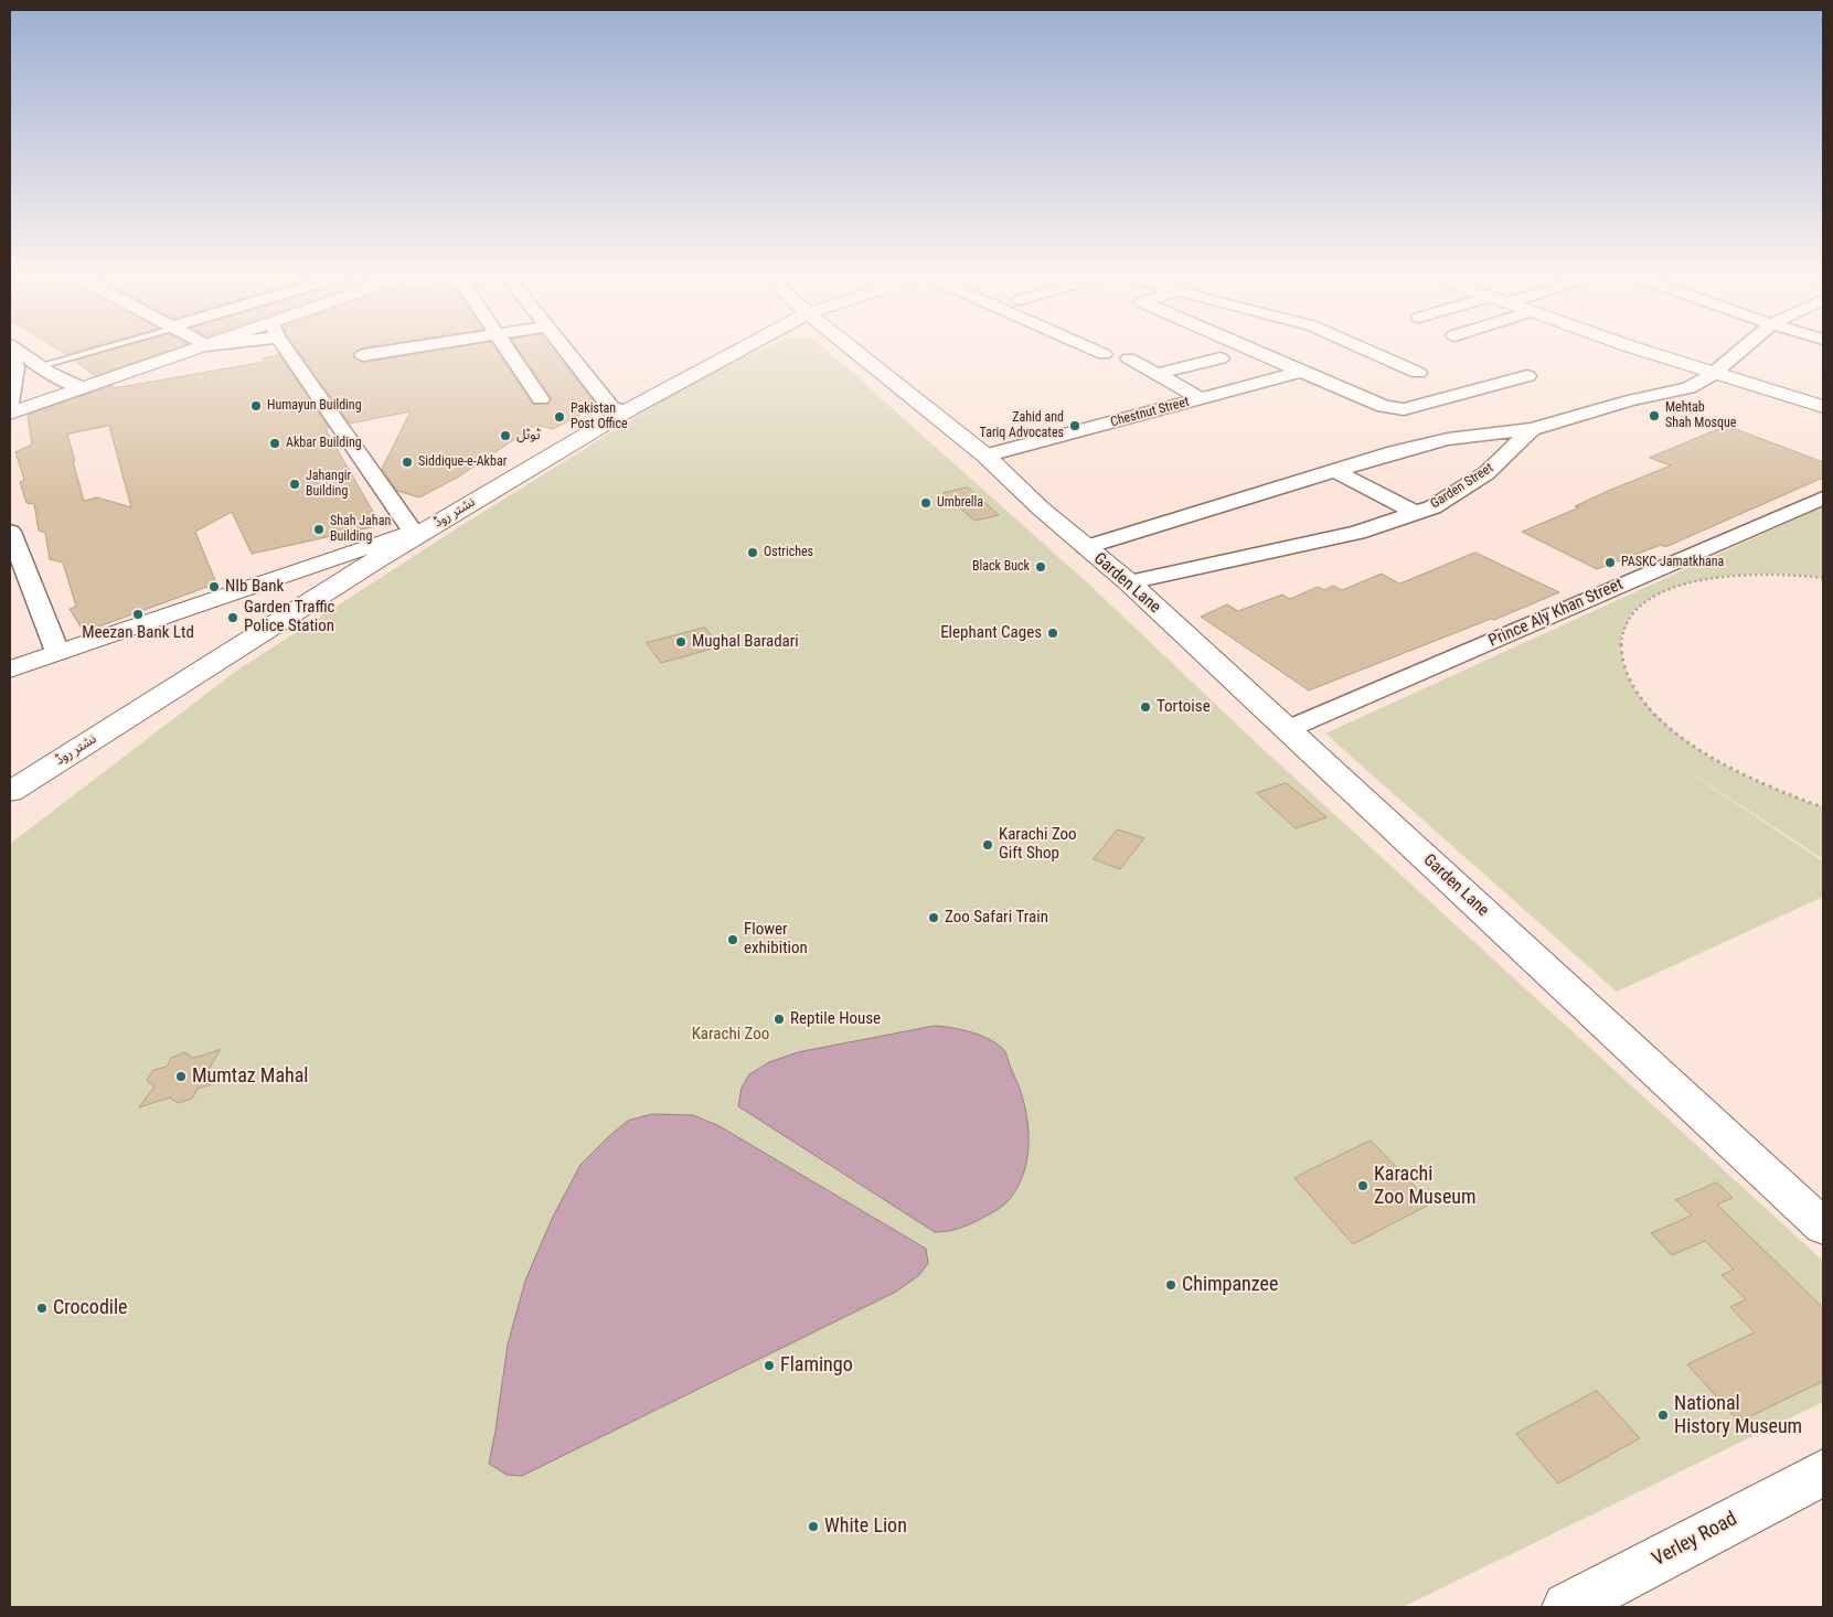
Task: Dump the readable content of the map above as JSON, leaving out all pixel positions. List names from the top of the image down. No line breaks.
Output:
{"streets":{"main road":["نشتر روڈ","Garden Lane","Verley Road"],"street":["Chestnut Street","Garden Street","Prince Aly Khan Street"]},"crossings":[["Chestnut Street","Garden Lane"],["Garden Street","Garden Lane"],["Garden Lane","Prince Aly Khan Street"]],"parks":["Karachi Zoo"],"places":["Humayun Building","Mehtab Shah Mosque","Pakistan Post Office","Zahid and Tariq Advocates","ٹوٹل","Akbar Building","Siddique-e-Akbar","Jahangir Building","Umbrella","Shah Jahan Building","Ostriches","PASKC Jamatkhana","Black Buck","NIb Bank","Meezan Bank Ltd","Garden Traffic Police Station","Elephant Cages","Mughal Baradari","Tortoise","Karachi Zoo Gift Shop","Zoo Safari Train","Flower exhibition","Reptile House","Mumtaz Mahal","Karachi Zoo Museum","Chimpanzee","Crocodile","Flamingo","National History Museum","White Lion"]}
